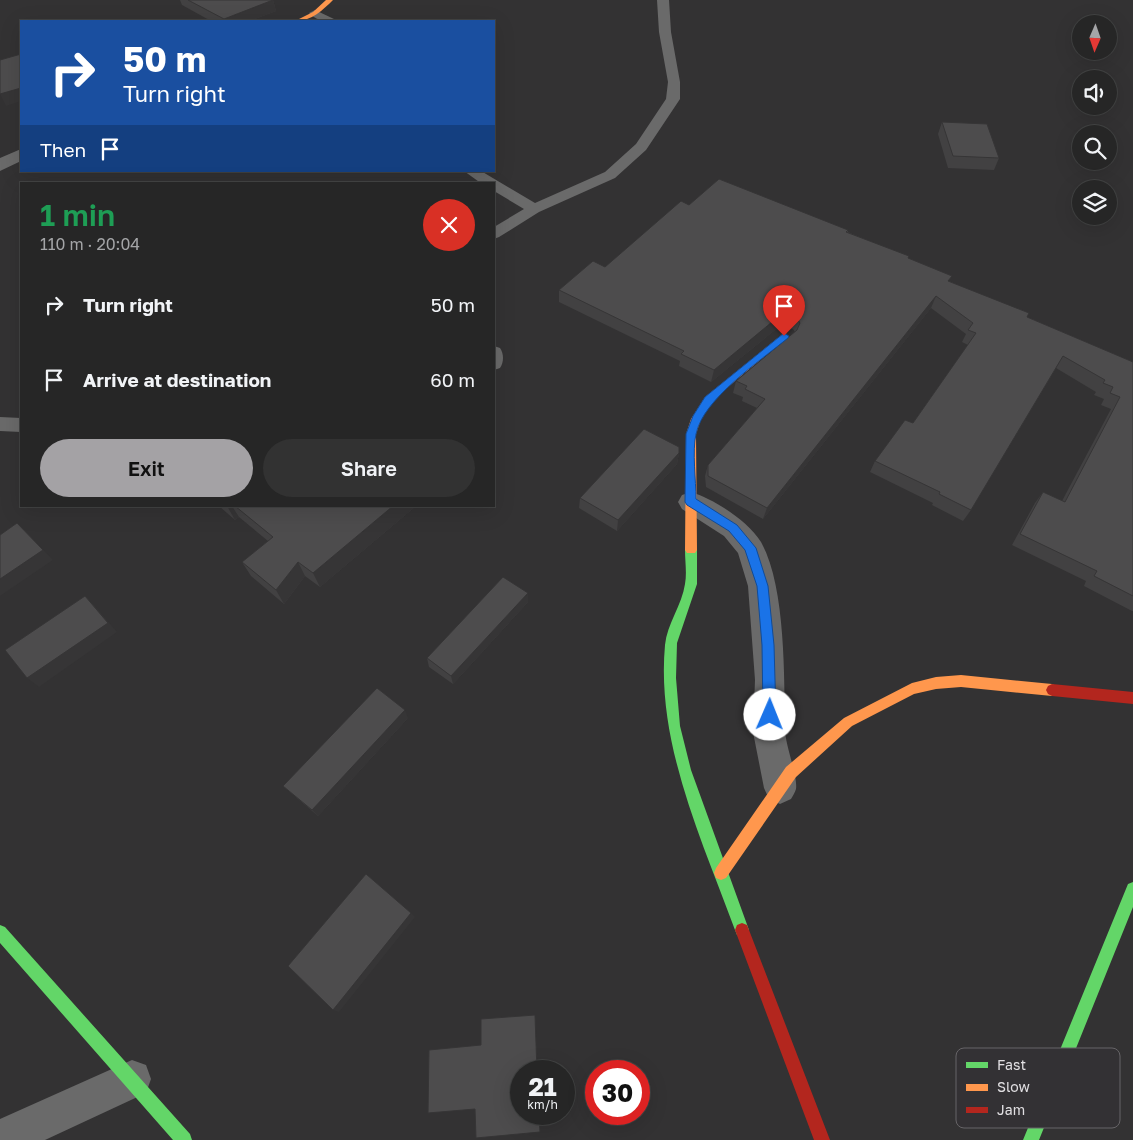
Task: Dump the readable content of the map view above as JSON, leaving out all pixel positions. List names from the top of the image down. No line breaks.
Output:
{"legend":["Fast","Slow","Jam"],"north":"bottom","page":{"turn":["50 m","Turn right"],"then":"Then","heading":["1 min","110 m · 20:04"],"list":[{"name":"Turn right","value":"50 m"},{"name":"Arrive at destination","value":"60 m"}],"buttons":["Exit","Share"],"speed":"21 km/h","limit":"30"}}
